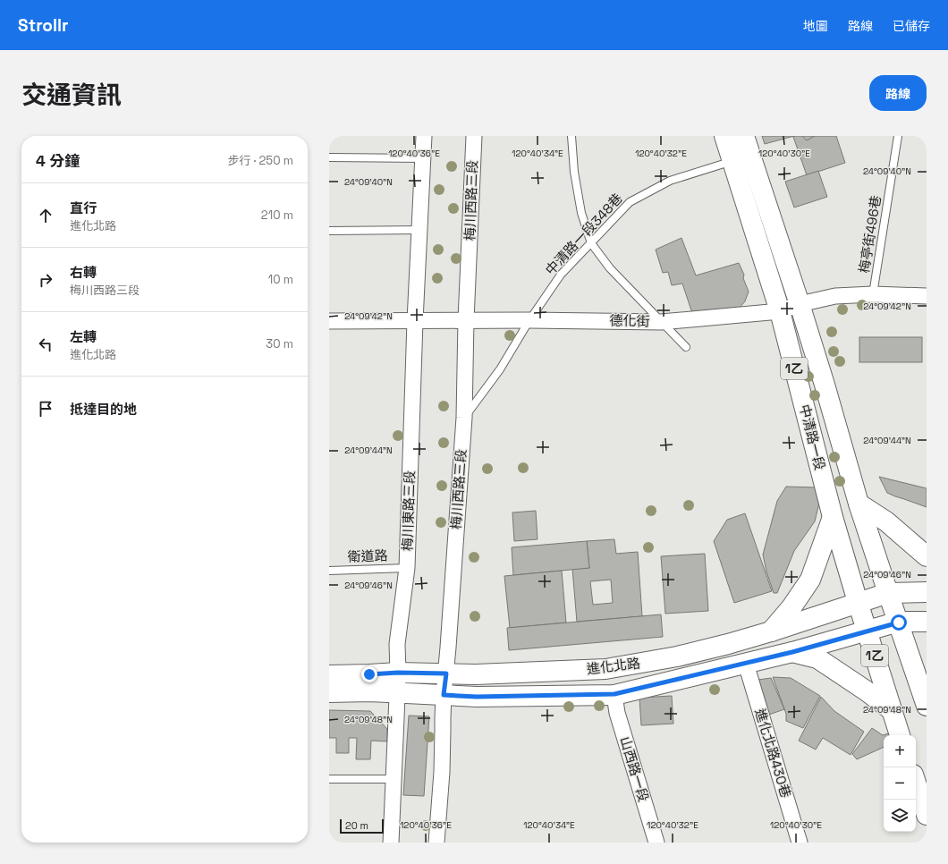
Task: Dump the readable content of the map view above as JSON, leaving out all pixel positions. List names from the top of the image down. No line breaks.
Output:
{"streets":{"main road":["1乙","中清路一段","進化北路"],"street":["梅川西路三段","德化街","梅川東路三段","進化北路430巷","山西路一段"],"lane":["中清路一段348巷","梅亭街496巷","衛道路"]},"crossings":[["梅川西路三段","中清路一段348巷"],["梅川西路三段","德化街"],["梅川西路三段","進化北路"],["中清路一段348巷","德化街"],["中清路一段348巷","中清路一段"],["梅亭街496巷","德化街"],["德化街","中清路一段"],["德化街","梅川東路三段"],["中清路一段","進化北路"],["梅川東路三段","衛道路"],["梅川東路三段","進化北路"],["進化北路","進化北路430巷"],["進化北路","山西路一段"]],"scale_bar":"20 m","page":{"header":"Strollr","nav":["地圖","路線","已儲存"],"title":"交通資訊","buttons":"路線","heading":["4 分鐘","步行 · 250 m"],"list":[["直行","進化北路","210 m"],["右轉","梅川西路三段","10 m"],["左轉","進化北路","30 m"],"抵達目的地"],"map_buttons":["+","−"],"scale":"20 m"},"coordinates":["120°40'36\"E","120°40'34\"E","120°40'32\"E","120°40'30\"E","24°09'40\"N","24°09'42\"N","24°09'44\"N","24°09'46\"N","24°09'48\"N"]}
